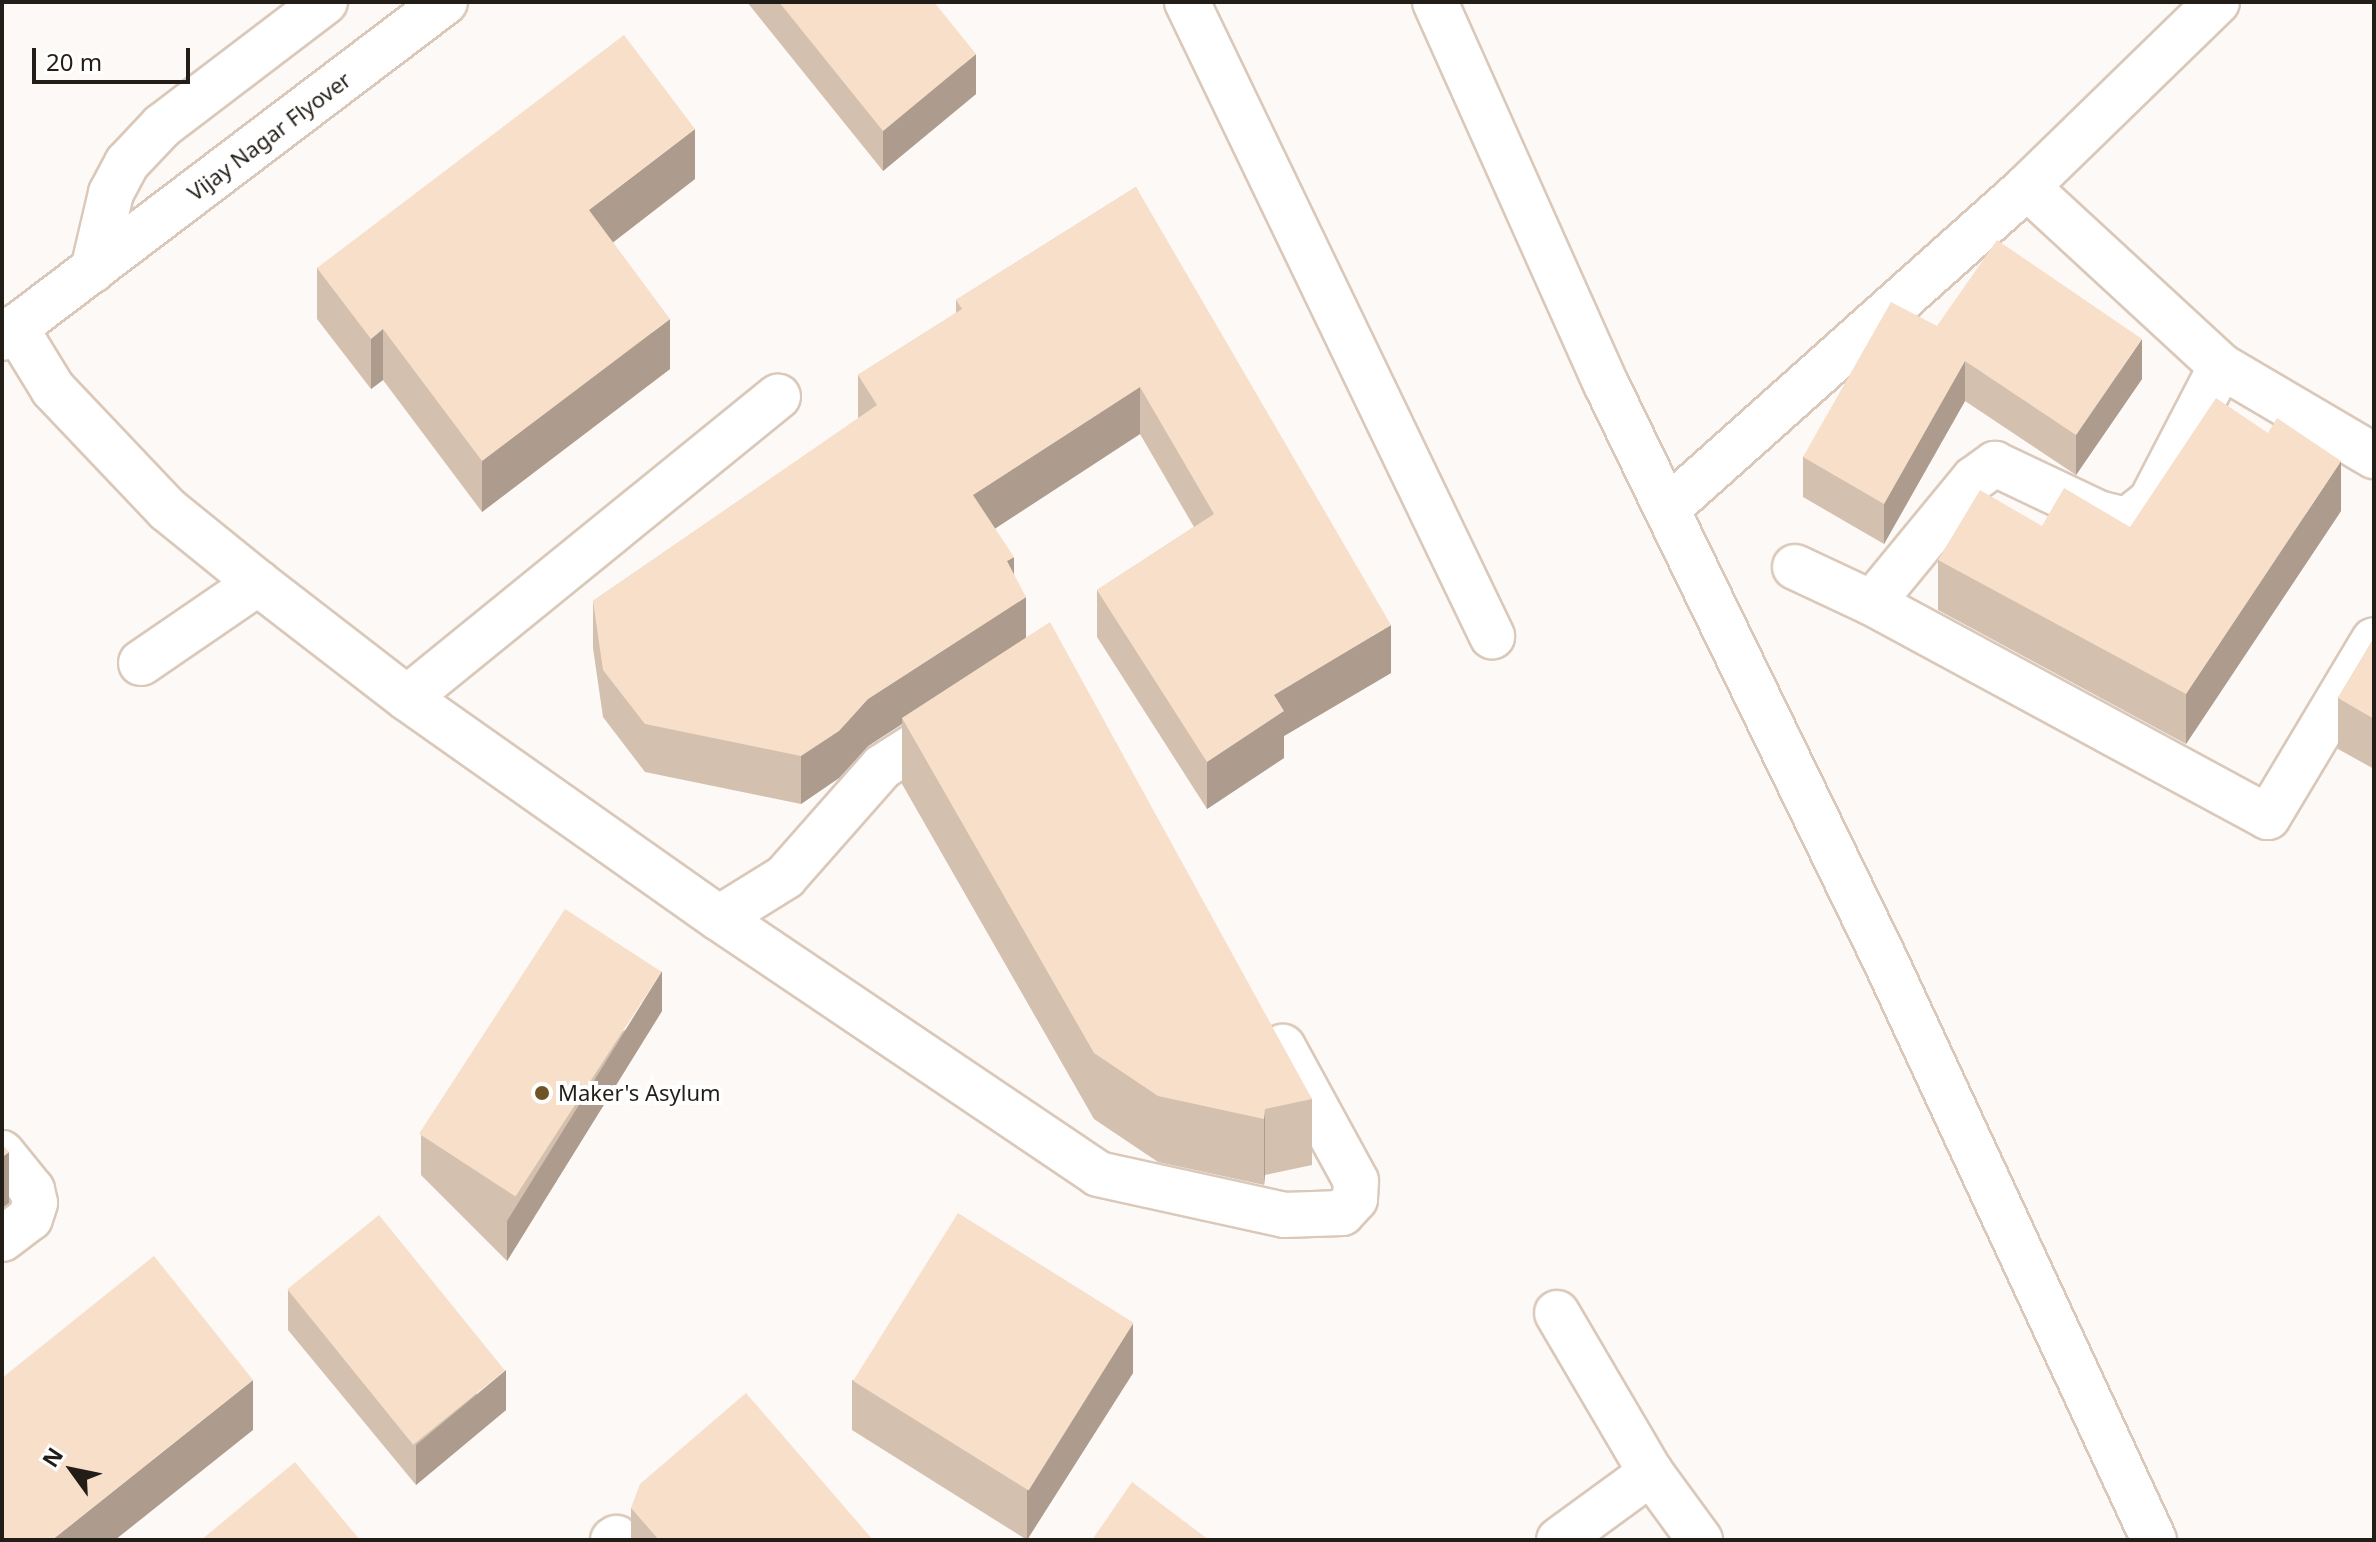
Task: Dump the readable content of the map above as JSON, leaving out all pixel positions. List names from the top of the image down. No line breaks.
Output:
{"streets":{"street":["Vijay Nagar Flyover"]},"places":["Maker's Asylum"],"scale_bar":"20 m","north":"top left"}
